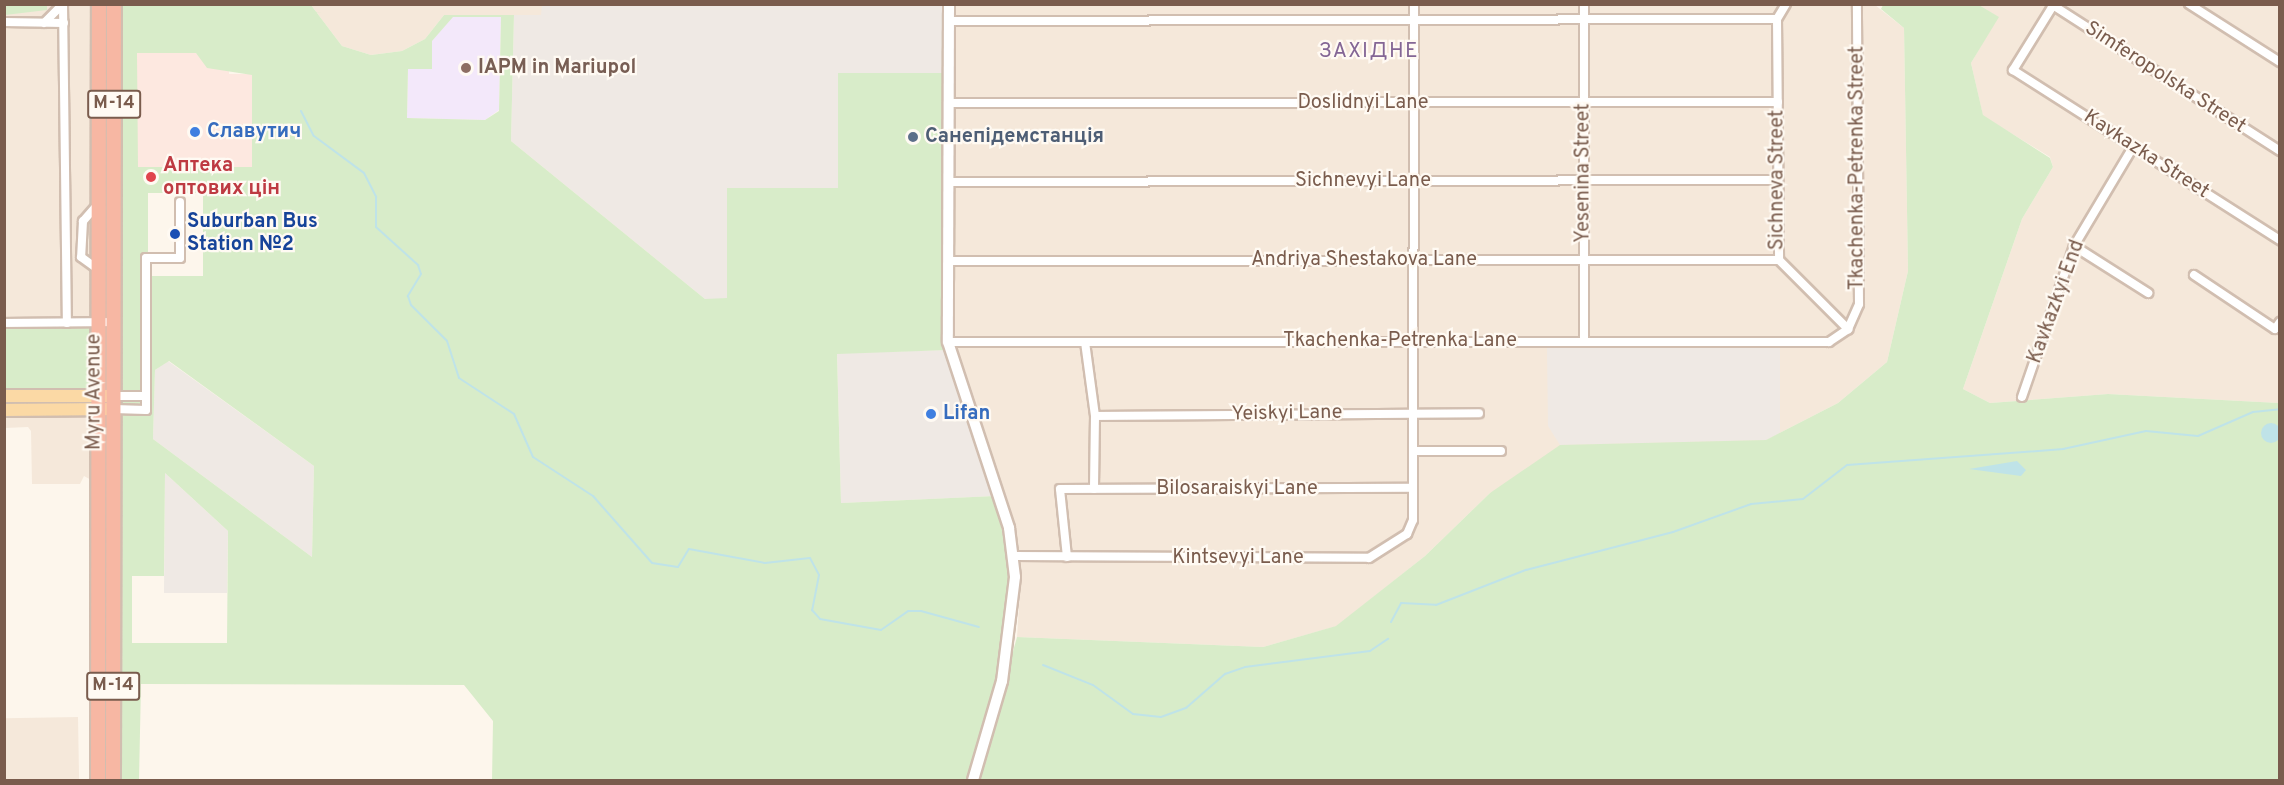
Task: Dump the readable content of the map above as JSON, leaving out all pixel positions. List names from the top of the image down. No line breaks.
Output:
{"streets":{"highway":["М-14","Myru Avenue"],"street":["Simferopolska Street","Doslidnyi Lane","Kavkazka Street","Tkachenka-Petrenka Street","Yesenina Street","Sichneva Street","Sichnevyi Lane","Andriya Shestakova Lane","Kavkazkyi End","Tkachenka-Petrenka Lane","Yeiskyi Lane","Bilosaraiskyi Lane","Kintsevyi Lane"]},"crossings":[["Simferopolska Street","Kavkazka Street"],["Doslidnyi Lane","Yesenina Street"],["Doslidnyi Lane","Sichneva Street"],["Kavkazka Street","Kavkazkyi End"],["Tkachenka-Petrenka Street","Sichneva Street"],["Tkachenka-Petrenka Street","Tkachenka-Petrenka Lane"],["Yesenina Street","Sichnevyi Lane"],["Yesenina Street","Andriya Shestakova Lane"],["Yesenina Street","Tkachenka-Petrenka Lane"],["Sichneva Street","Sichnevyi Lane"],["Sichneva Street","Andriya Shestakova Lane"],["Sichneva Street","Tkachenka-Petrenka Lane"],["Bilosaraiskyi Lane","Kintsevyi Lane"]],"districts":["ЗАХІДНЕ"],"places":["IAPM in Mariupol","Славутич","Санепідемстанція","Аптека оптових цін","Suburban Bus Station №2","Lifan"]}
